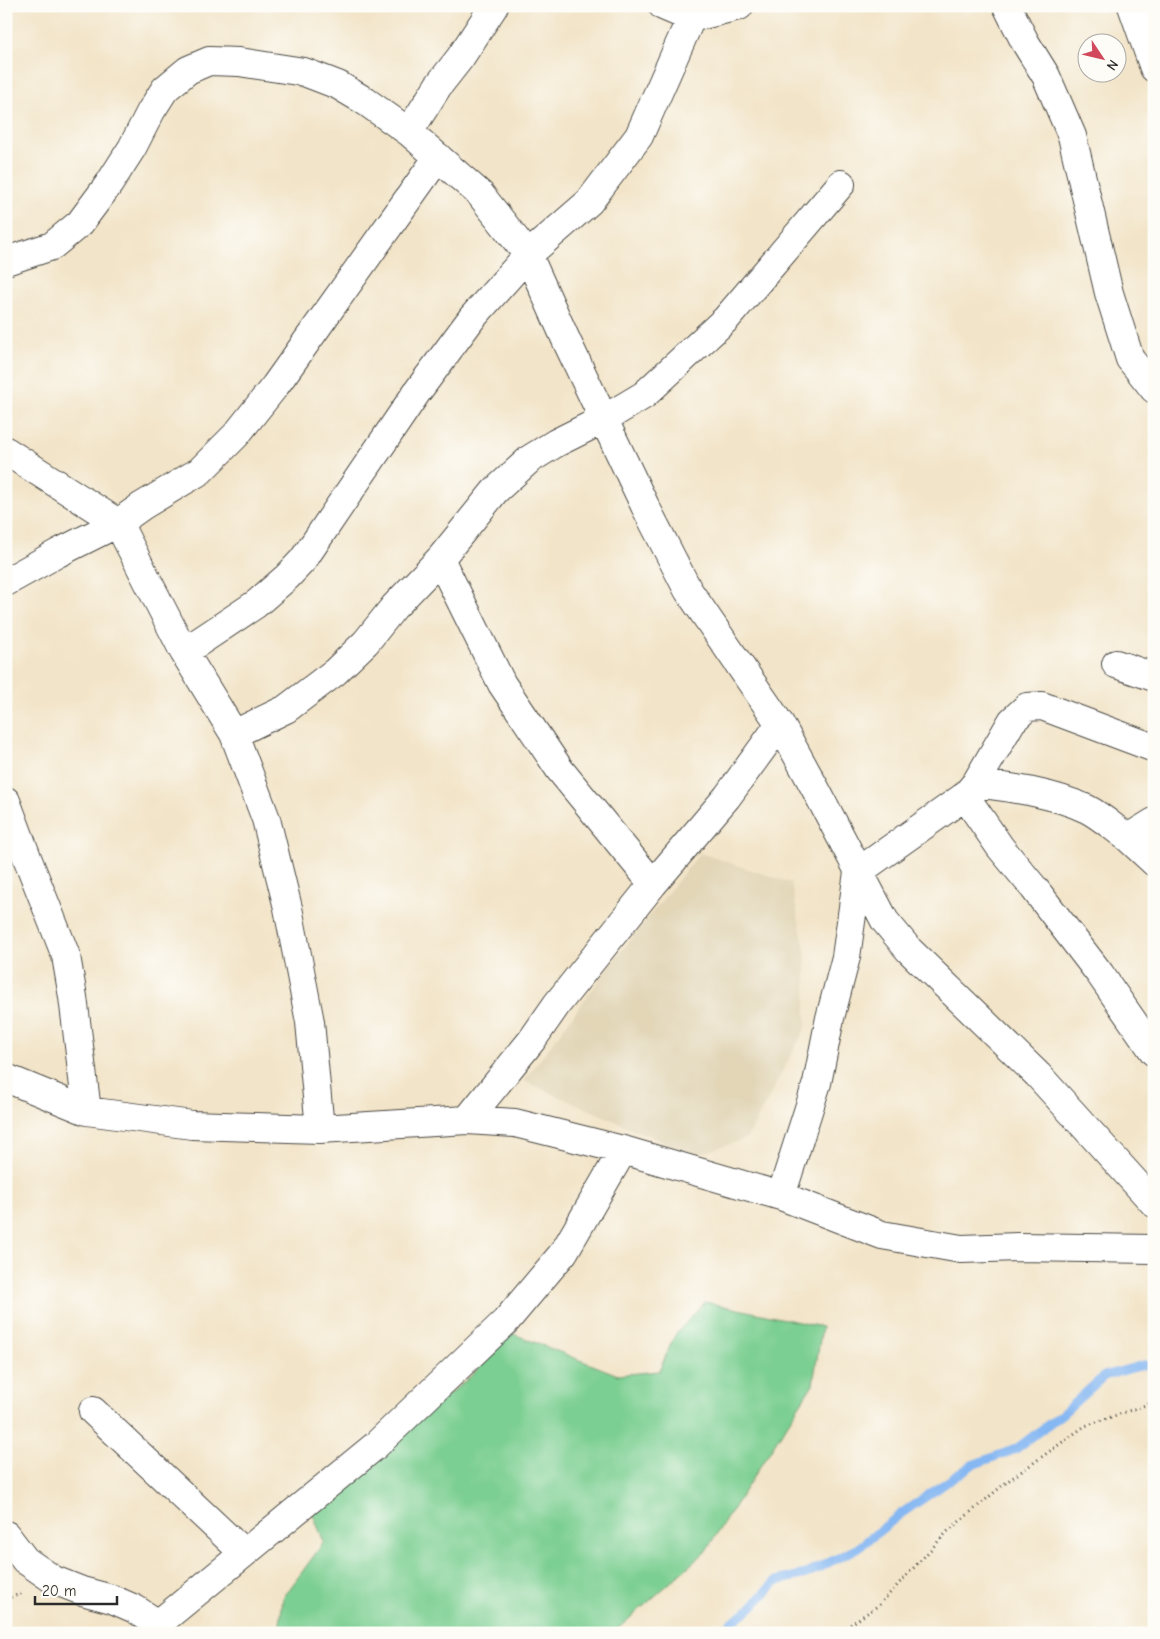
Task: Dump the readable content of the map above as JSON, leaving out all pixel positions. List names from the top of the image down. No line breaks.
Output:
{"scale_bar":"20 m","north":"bottom right"}
